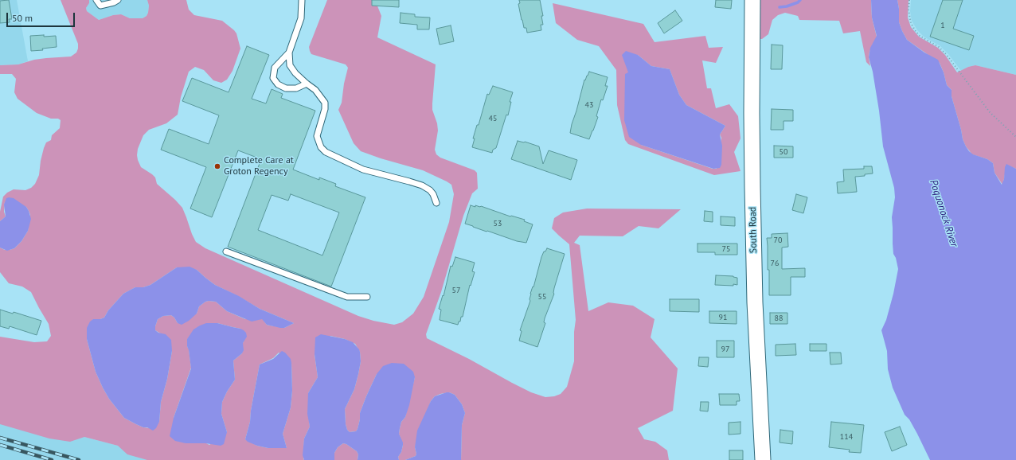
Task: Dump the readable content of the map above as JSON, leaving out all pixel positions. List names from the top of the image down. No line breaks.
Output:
{"streets":{"main road":["South Road"]},"water":["Poquonock River"],"places":["Complete Care at Groton Regency"],"house_numbers":["1","43","45","50","53","70","75","76","57","55","91","88","97","114"],"scale_bar":"50 m"}
